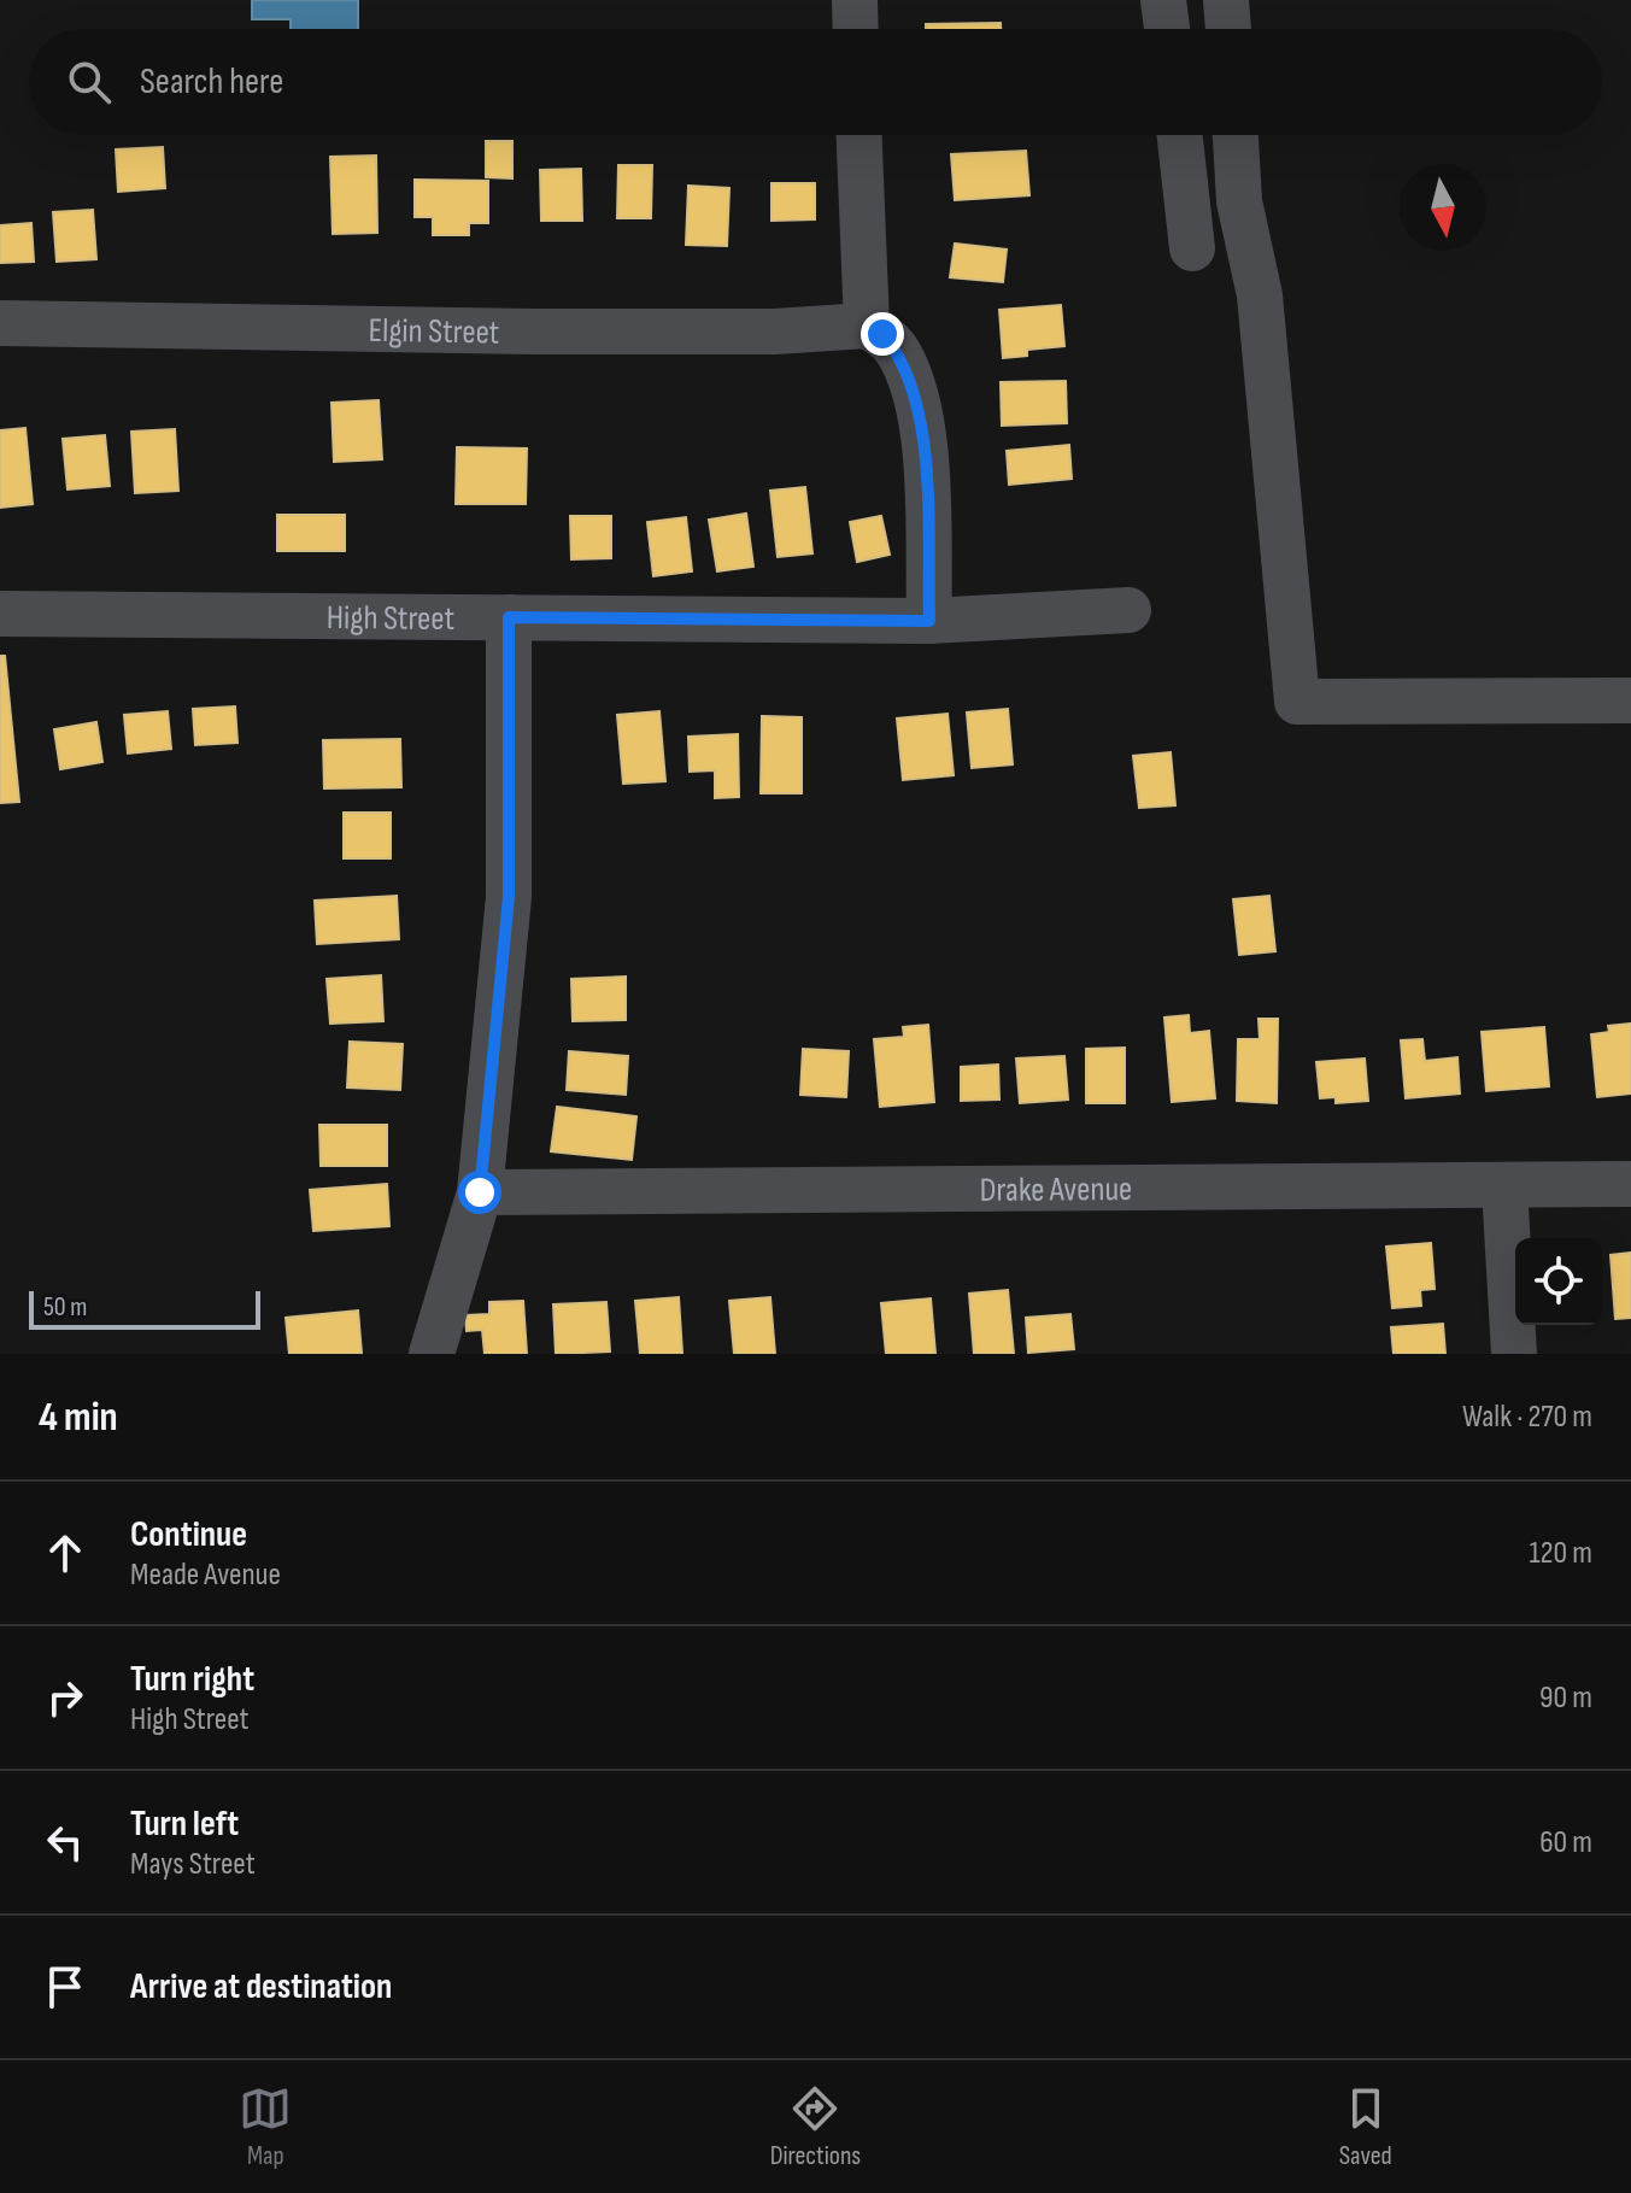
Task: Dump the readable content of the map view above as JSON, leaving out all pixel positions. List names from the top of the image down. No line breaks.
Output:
{"streets":{"street":["Elgin Street","High Street","Drake Avenue"]},"scale_bar":"50 m","north":"bottom","page":{"search":"Search here","scale":"50 m","heading":["4 min","Walk · 270 m"],"list":[["Continue","Meade Avenue","120 m"],["Turn right","High Street","90 m"],["Turn left","Mays Street","60 m"],"Arrive at destination"],"nav":["Map","Directions","Saved"]}}
